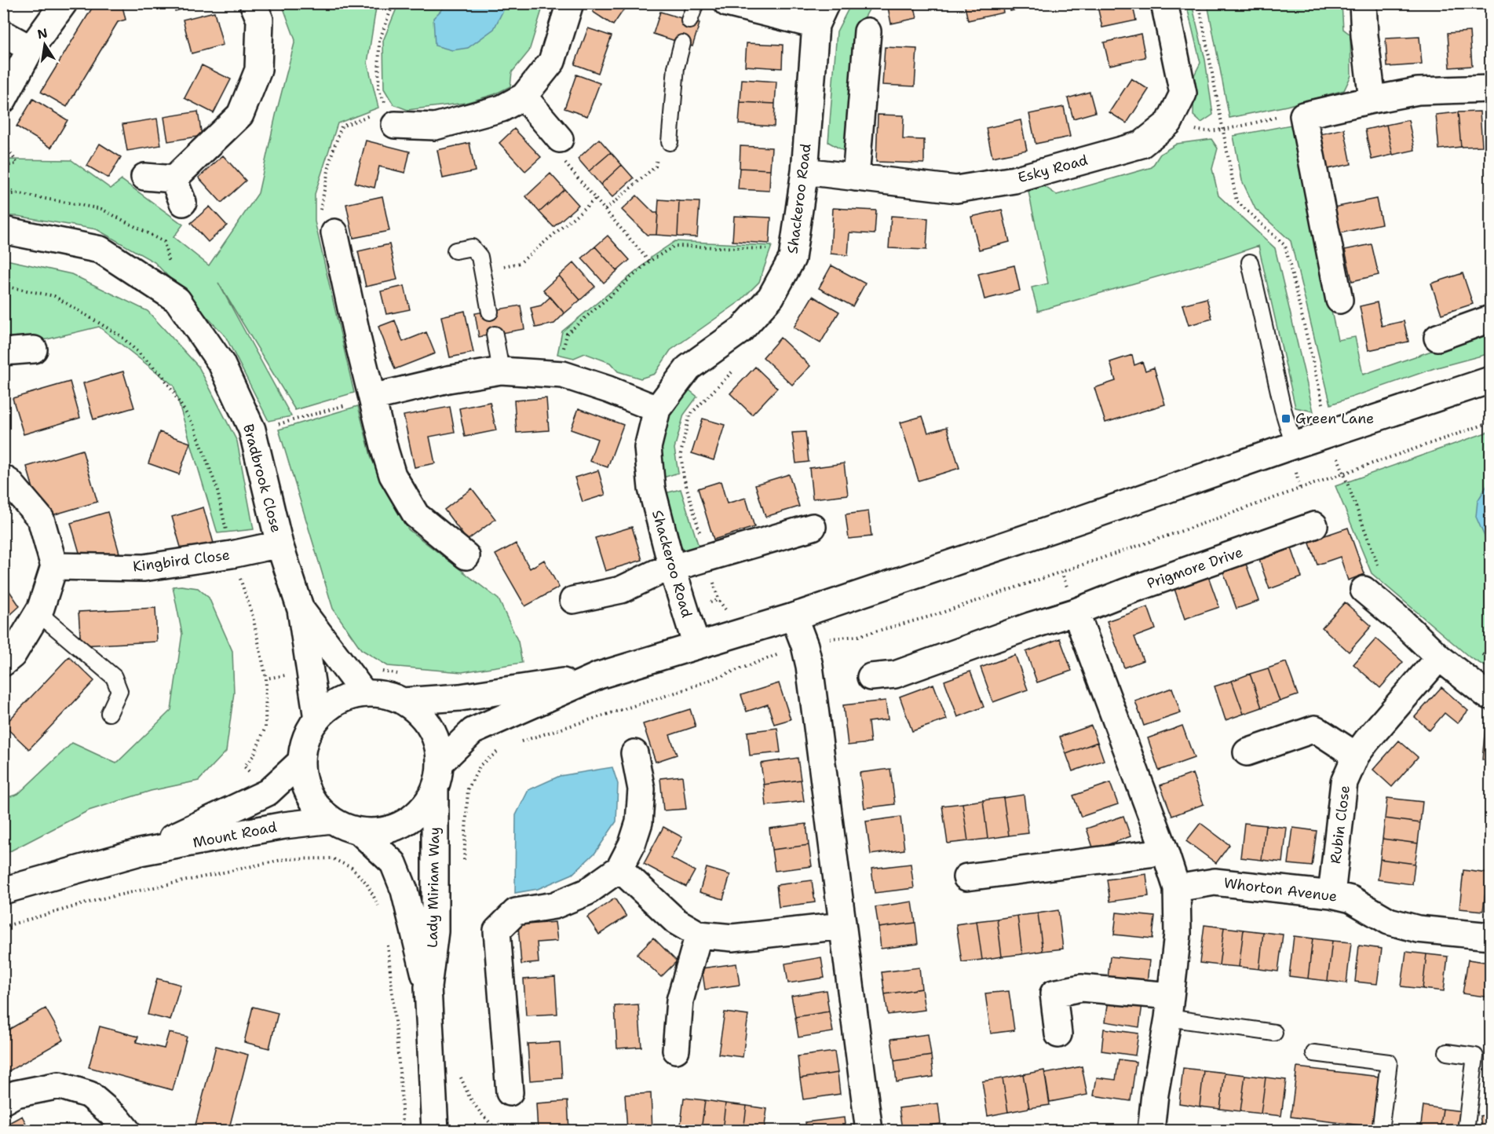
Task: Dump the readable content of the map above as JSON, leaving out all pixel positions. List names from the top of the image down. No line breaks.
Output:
{"streets":{"street":["Esky Road","Shackeroo Road","Bradbrook Close","Kingbird Close","Prigmore Drive","Rubin Close","Mount Road","Lady Miriam Way","Whorton Avenue"]},"crossings":[["Esky Road","Shackeroo Road"],["Bradbrook Close","Kingbird Close"],["Bradbrook Close","Mount Road"],["Bradbrook Close","Lady Miriam Way"],["Rubin Close","Whorton Avenue"],["Mount Road","Lady Miriam Way"]],"places":{"transit":["Green Lane"]},"north":"top"}
